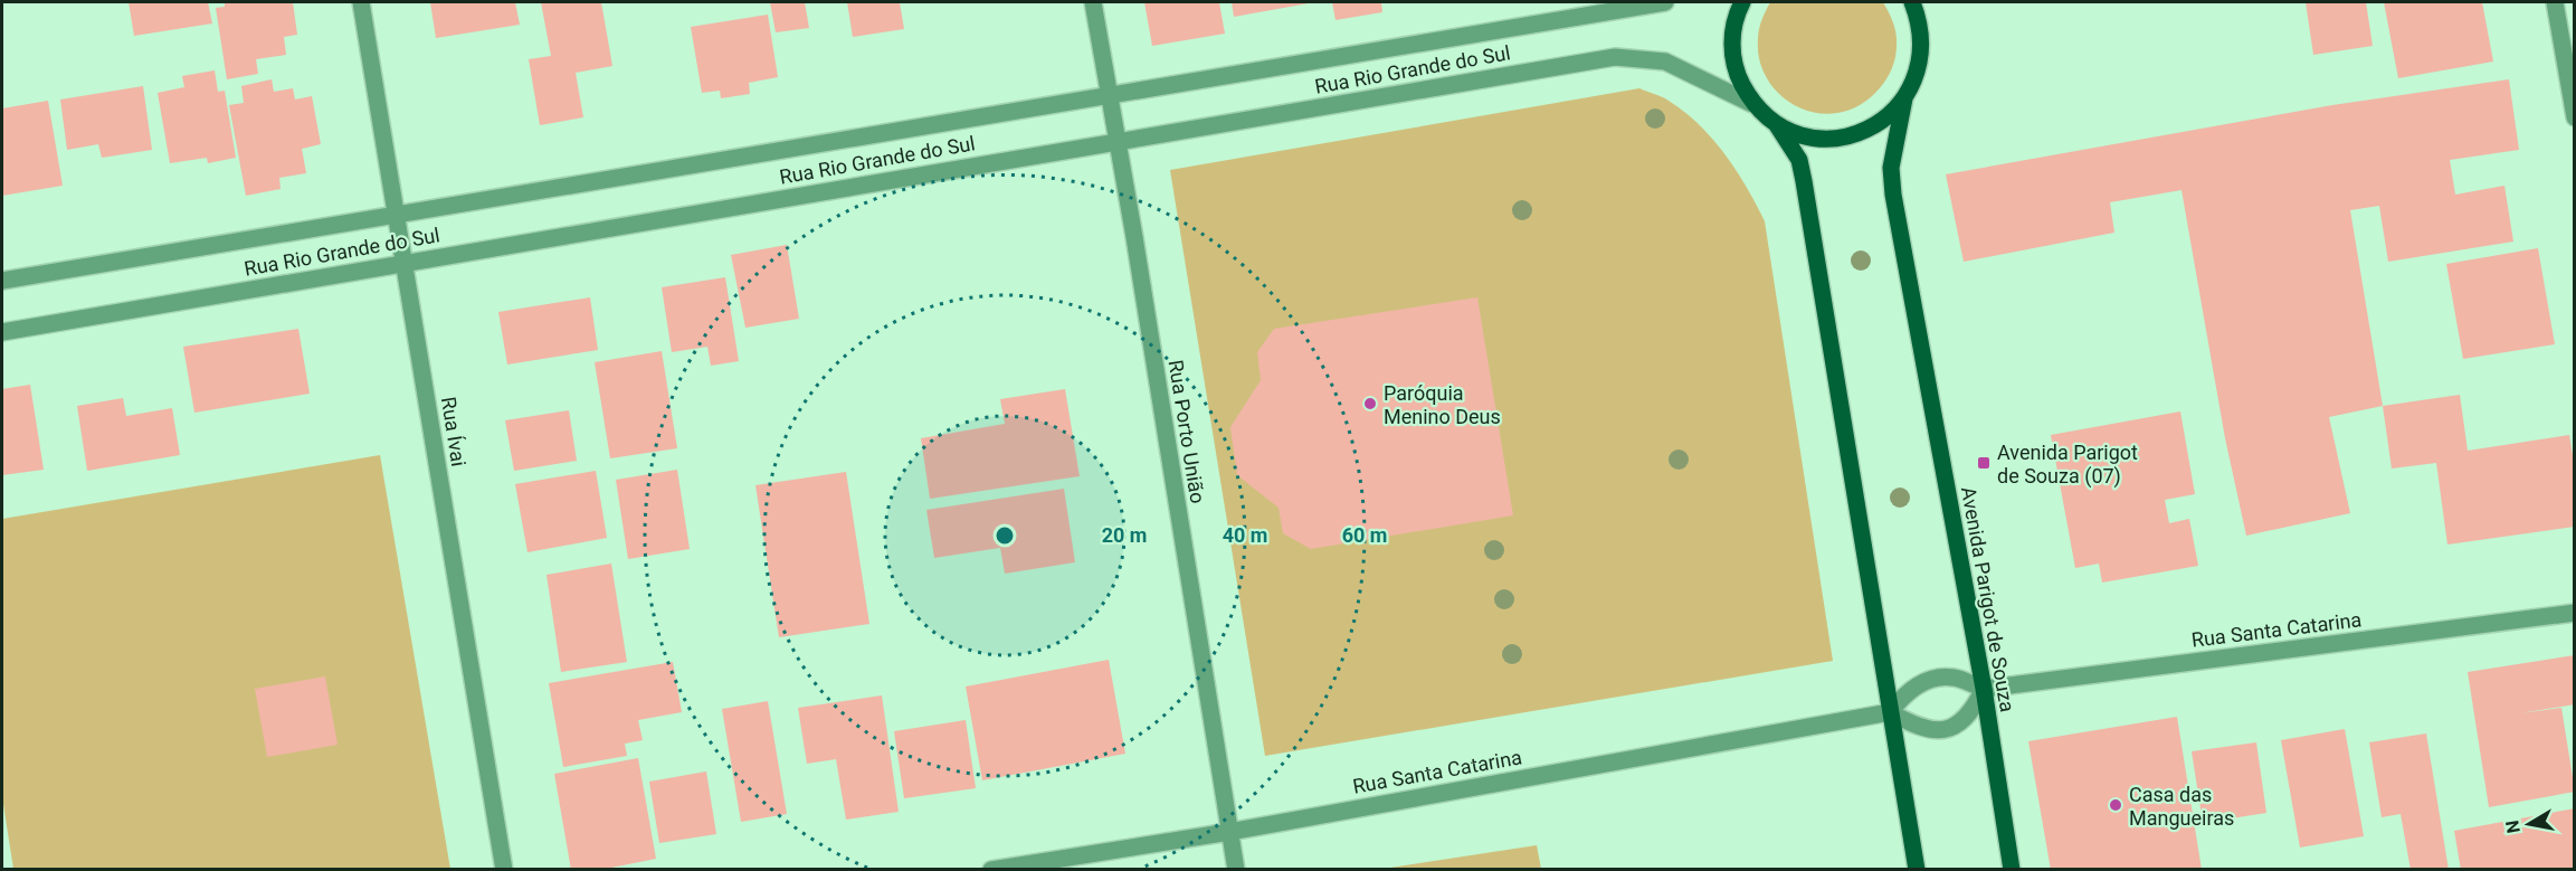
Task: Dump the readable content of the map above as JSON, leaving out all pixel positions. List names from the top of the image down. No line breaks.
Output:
{"streets":{"main road":["Avenida Parigot de Souza"],"street":["Rua Rio Grande do Sul","Rua Ívai","Rua Porto União","Rua Santa Catarina"]},"crossings":[["Rua Rio Grande do Sul","Rua Ívai"],["Rua Rio Grande do Sul","Rua Porto União"],["Rua Porto União","Rua Santa Catarina"],["Avenida Parigot de Souza","Rua Santa Catarina"]],"places":{"other":["Paróquia Menino Deus","Casa das Mangueiras"],"transit":["Avenida Parigot de Souza (07)"]},"north":"left","rings":["20 m","40 m","60 m"]}
